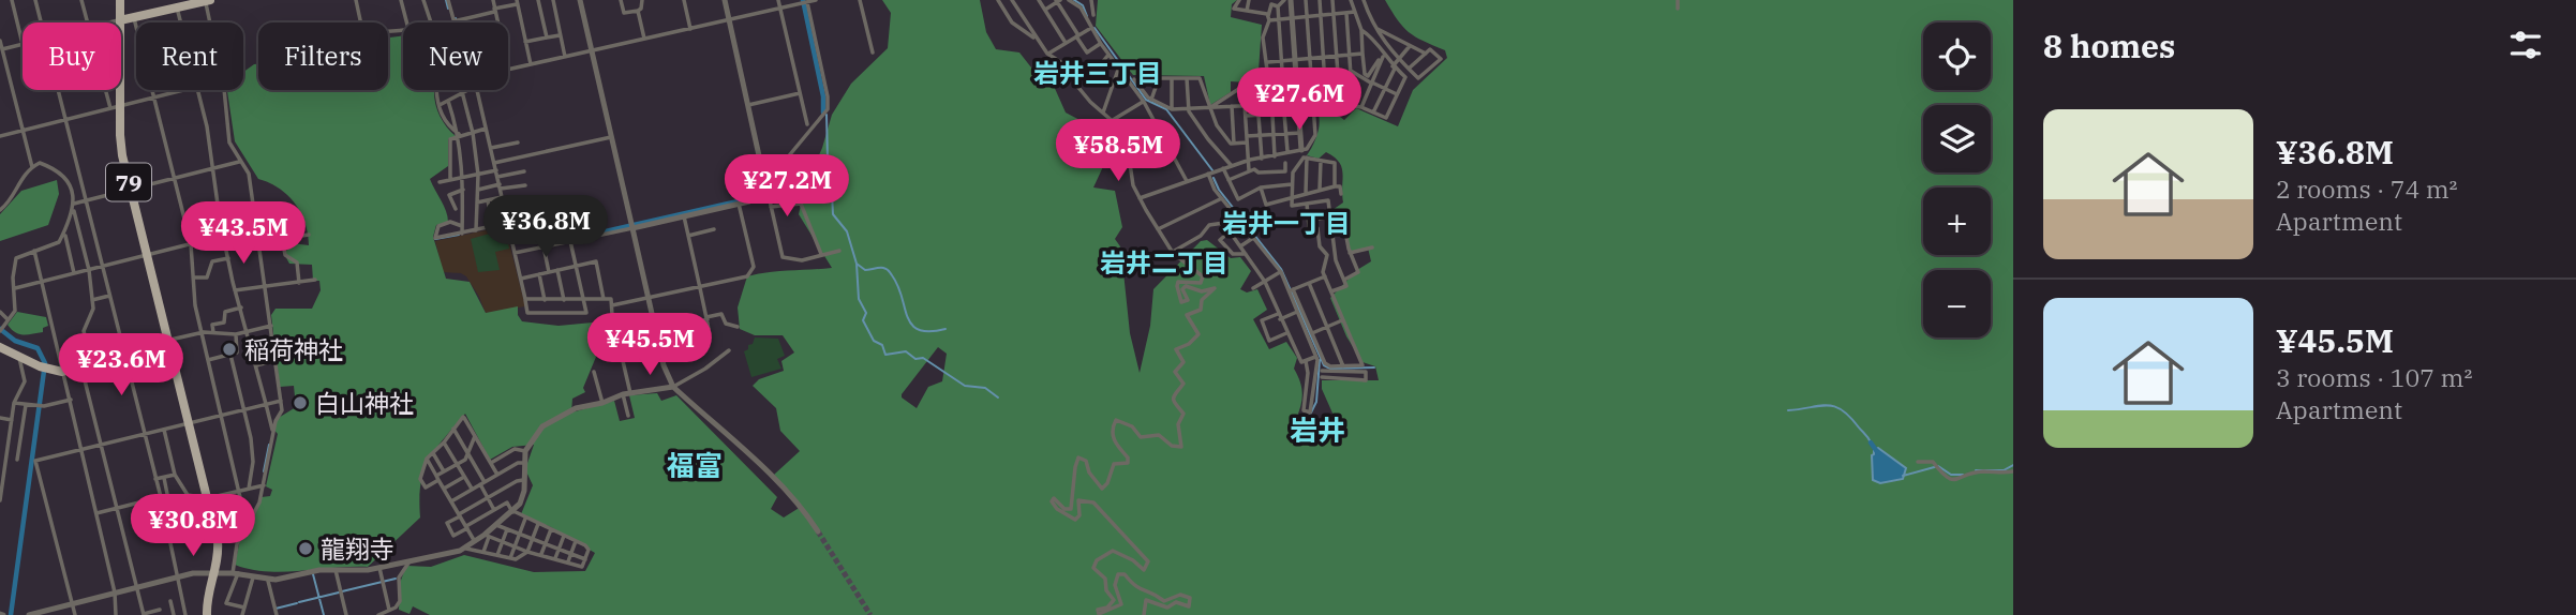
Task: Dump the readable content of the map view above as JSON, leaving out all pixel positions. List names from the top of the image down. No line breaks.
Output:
{"streets":{"main road":["79"]},"districts":["岩井三丁目","岩井一丁目","岩井二丁目","岩井","福富"],"places":["稲荷神社","白山神社","龍翔寺"],"page":{"heading":"8 homes","map_buttons":["+","−"],"chip":["Buy","Rent","Filters","New"],"price":["¥27.6M","¥58.5M","¥27.2M","¥36.8M","¥43.5M","¥45.5M","¥23.6M","¥30.8M"],"list":[{"name":"¥36.8M","note":"2 rooms · 74 m² · Apartment"},{"name":"¥45.5M","note":"3 rooms · 107 m² · Apartment"}]}}
